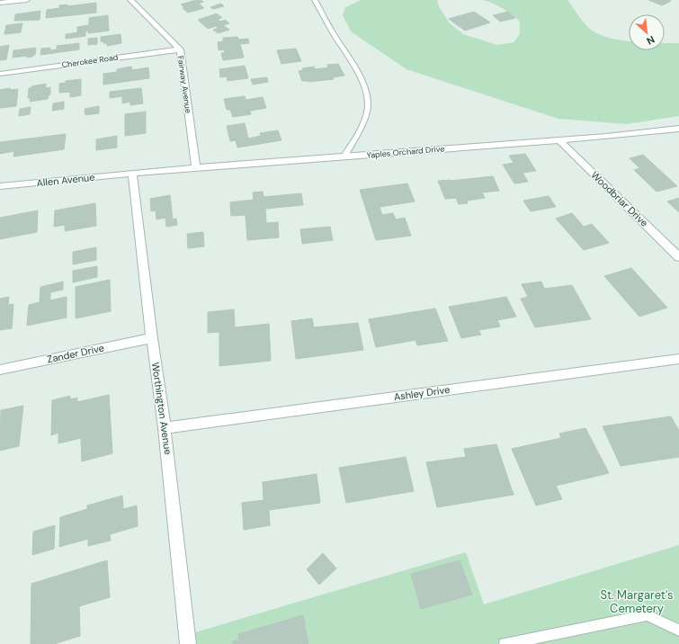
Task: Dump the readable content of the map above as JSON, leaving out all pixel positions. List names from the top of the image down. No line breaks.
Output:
{"streets":{"street":["Cherokee Road","Fairway Avenue","Yaples Orchard Drive","Allen Avenue","Woodbriar Drive","Zander Drive","Ashley Drive","Worthington Avenue"]},"crossings":[["Cherokee Road","Fairway Avenue"],["Fairway Avenue","Yaples Orchard Drive"],["Yaples Orchard Drive","Allen Avenue"],["Yaples Orchard Drive","Woodbriar Drive"],["Yaples Orchard Drive","Worthington Avenue"],["Allen Avenue","Worthington Avenue"],["Zander Drive","Worthington Avenue"],["Ashley Drive","Worthington Avenue"]],"parks":["St. Margaret's Cemetery"],"north":"bottom right"}
